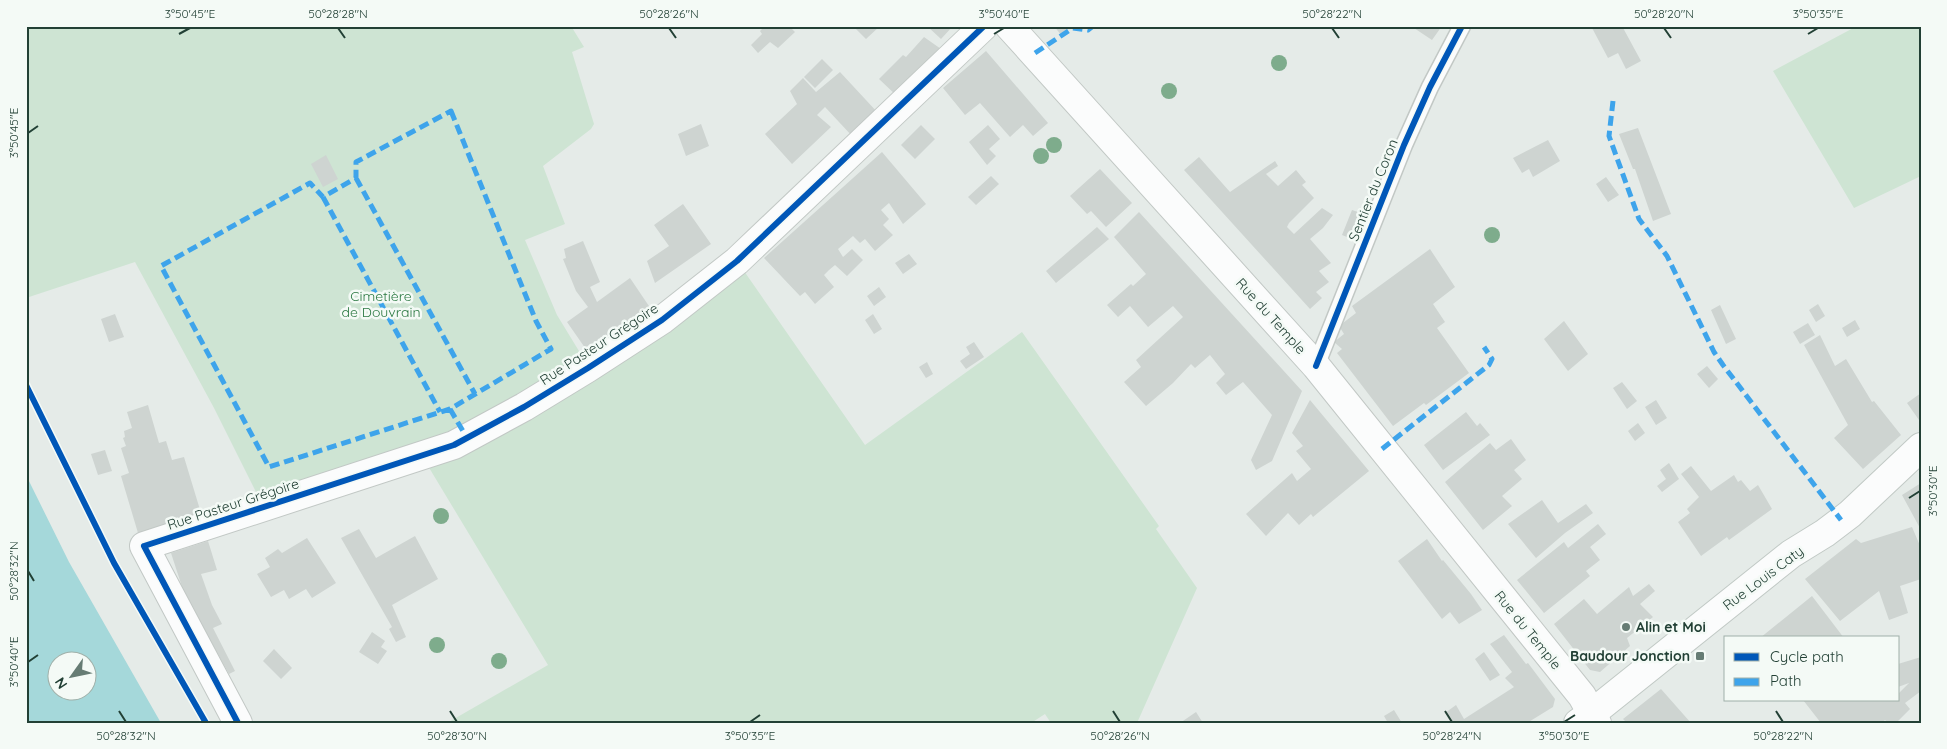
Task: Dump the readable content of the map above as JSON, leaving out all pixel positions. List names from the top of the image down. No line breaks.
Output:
{"streets":{"street":["Rue du Temple","Rue Pasteur Grégoire","Rue Louis Caty"],"lane":["Sentier du Coron"]},"crossings":[["Sentier du Coron","Rue du Temple"],["Rue du Temple","Rue Louis Caty"]],"parks":["Cimetière de Douvrain"],"places":{"other":["Alin et Moi"],"transit":["Baudour Jonction"]},"legend":["Cycle path","Path"],"north":"bottom left","coordinates":["3°50'45\"E","50°28'28\"N","50°28'26\"N","3°50'40\"E","50°28'22\"N","50°28'20\"N","3°50'35\"E","3°50'30\"E","50°28'32\"N","50°28'30\"N","50°28'24\"N"]}
